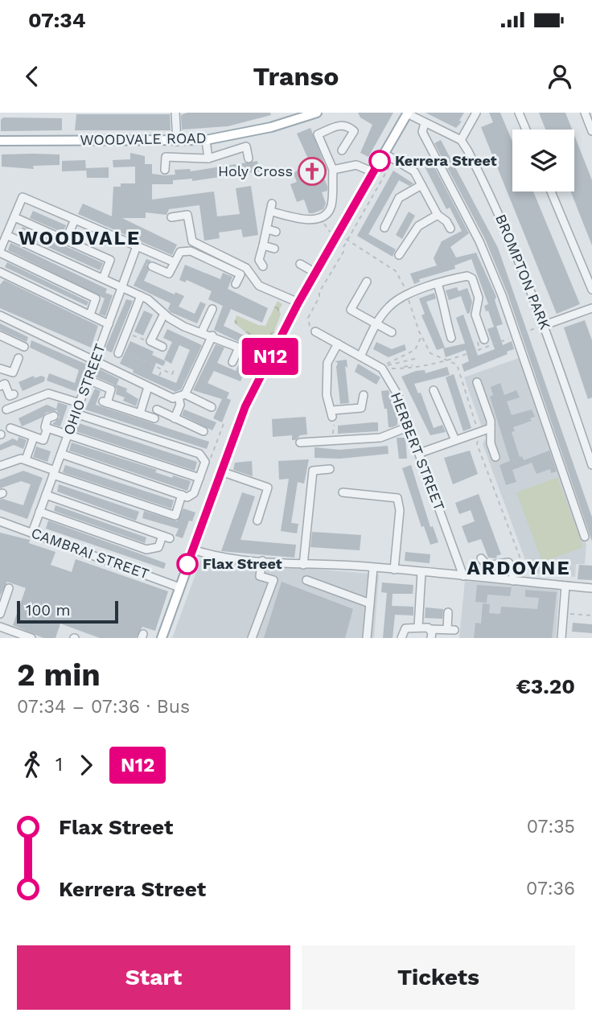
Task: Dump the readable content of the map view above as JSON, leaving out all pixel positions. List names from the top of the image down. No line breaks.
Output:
{"streets":{"main road":["WOODVALE ROAD"],"street":["BROMPTON PARK","OHIO STREET","HERBERT STREET","CAMBRAI STREET"]},"crossings":[["OHIO STREET","CAMBRAI STREET"]],"districts":["WOODVALE","ARDOYNE"],"places":{"other":["Kerrera Street","Flax Street"],"church":["Holy Cross"]},"lines":["bus line N12"],"scale_bar":"100 m","page":{"status":"07:34","header":"Transo","on_map":"N12","scale":"100 m","heading":["2 min","07:34 – 07:36 · Bus","€3.20"],"legs":["1","N12"],"list":[{"name":"Flax Street","value":"07:35"},{"name":"Kerrera Street","value":"07:36"}],"buttons":["Start","Tickets"]}}
